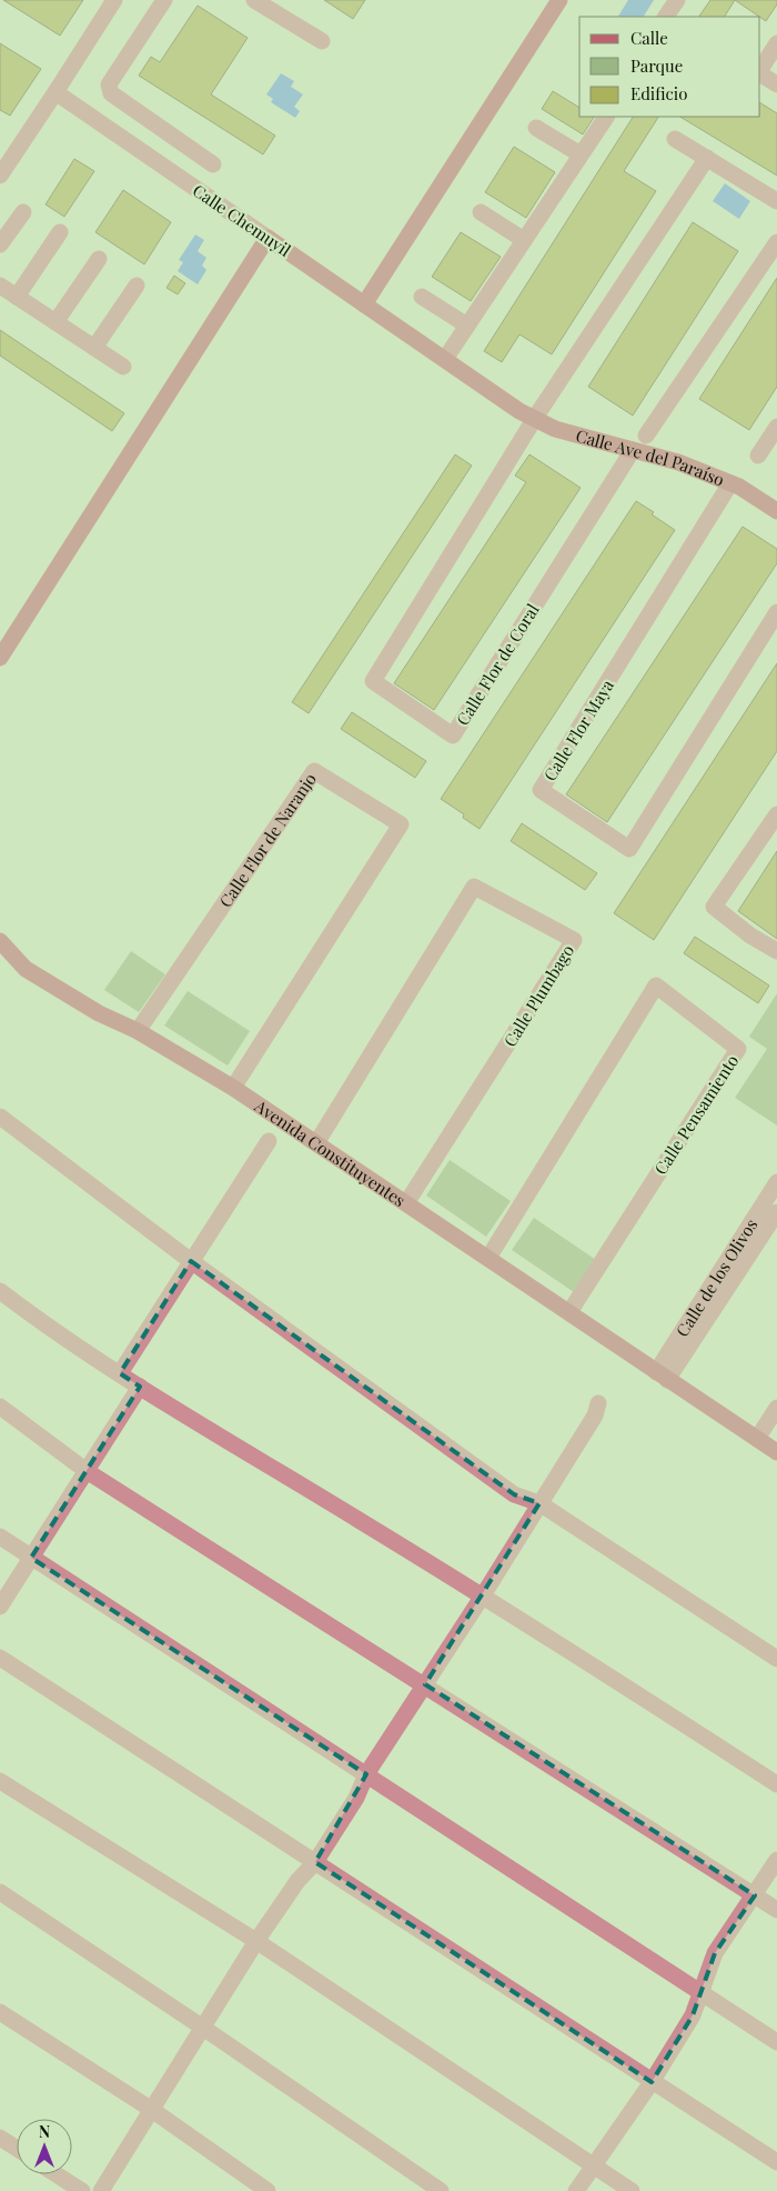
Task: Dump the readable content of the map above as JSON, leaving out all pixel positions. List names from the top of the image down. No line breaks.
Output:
{"streets":{"main road":["Calle Chemuyil","Calle Ave del Paraíso","Avenida Constituyentes"],"street":["Calle Flor de Coral","Calle Flor Maya","Calle Flor de Naranjo","Calle Plumbago","Calle Pensamiento","Calle de los Olivos"]},"crossings":[["Calle Chemuyil","Calle Ave del Paraíso"],["Calle Chemuyil","Calle Flor de Coral"],["Calle Ave del Paraíso","Calle Flor de Coral"],["Calle Ave del Paraíso","Calle Flor Maya"],["Calle Flor de Naranjo","Avenida Constituyentes"],["Calle Plumbago","Avenida Constituyentes"],["Calle Pensamiento","Avenida Constituyentes"],["Avenida Constituyentes","Calle de los Olivos"]],"legend":["Calle","Parque","Edificio"],"north":"top"}
